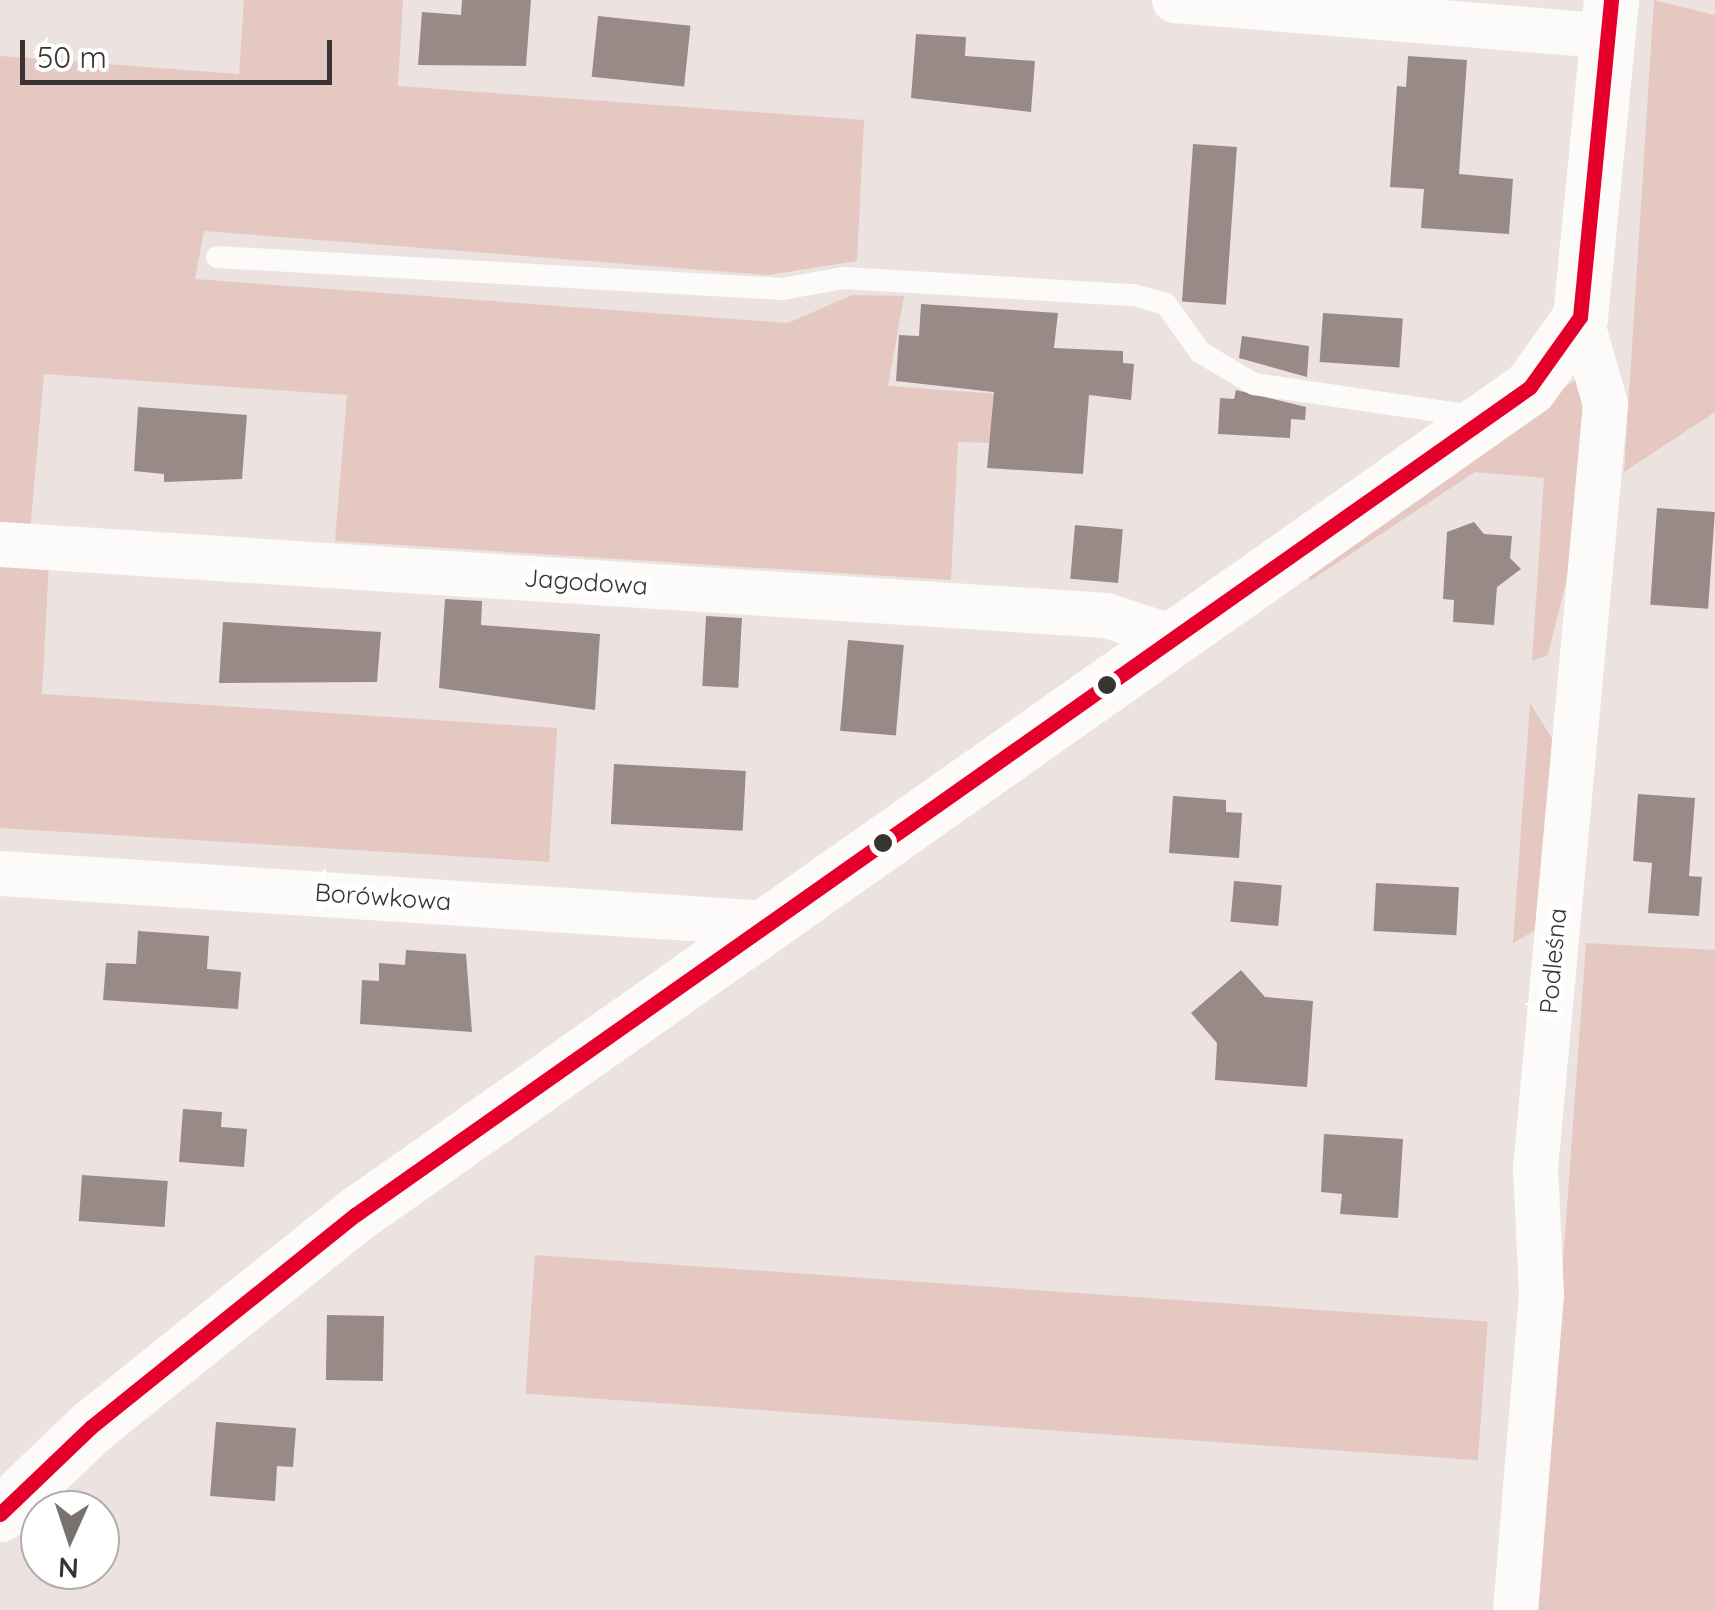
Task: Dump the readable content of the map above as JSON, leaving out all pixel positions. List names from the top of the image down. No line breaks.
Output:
{"streets":{"street":["Jagodowa","Borówkowa","Podleśna"]},"scale_bar":"50 m","north":"bottom"}
